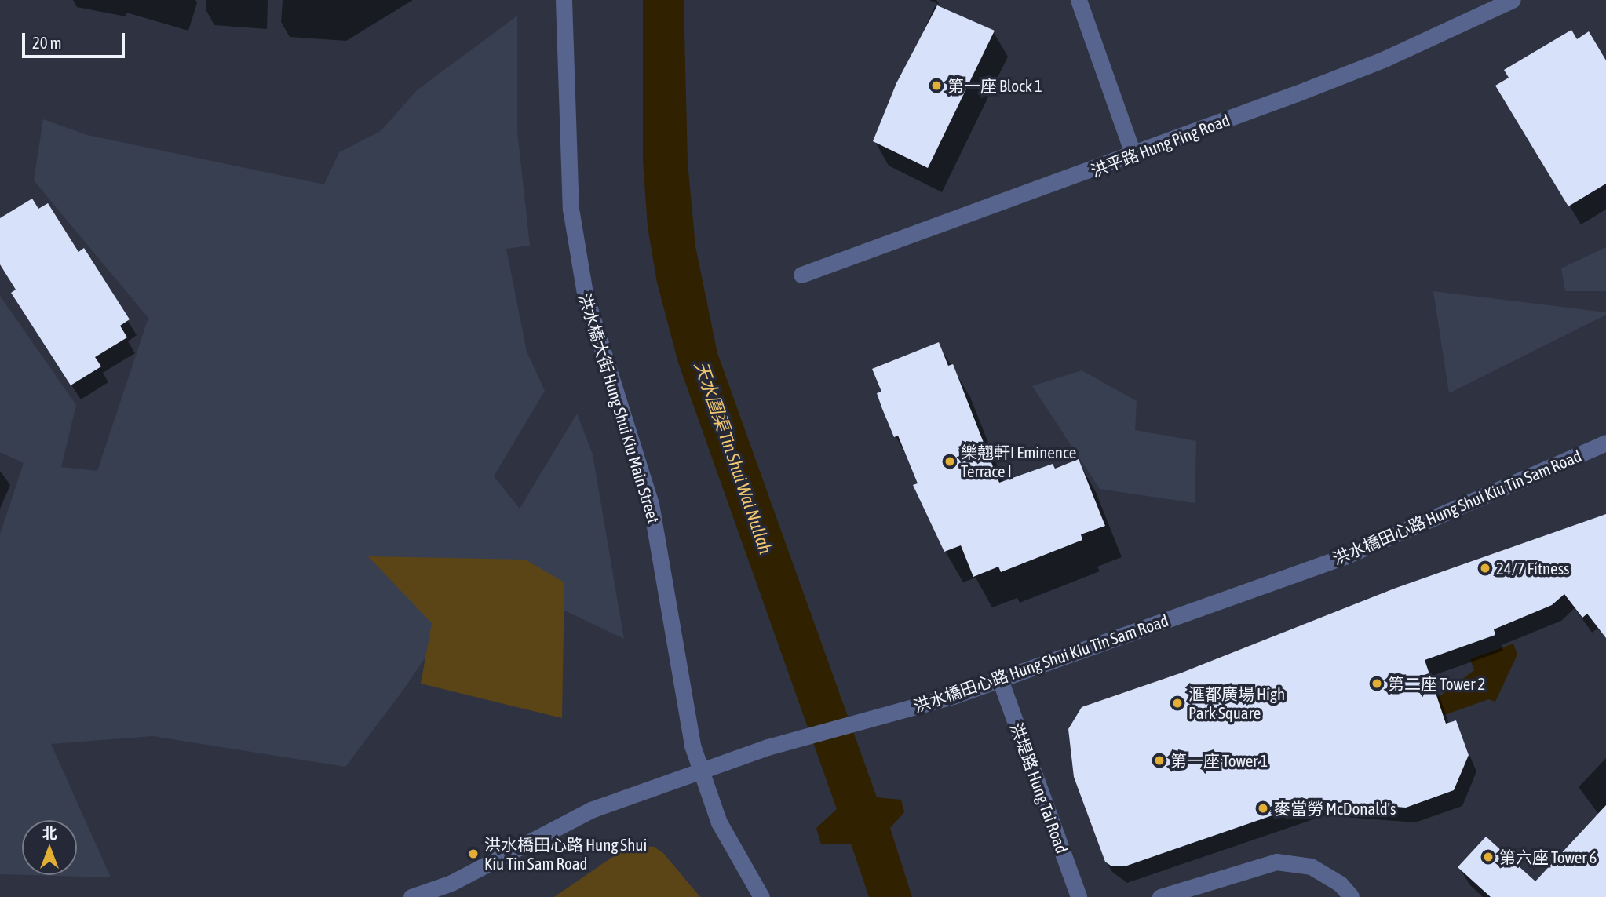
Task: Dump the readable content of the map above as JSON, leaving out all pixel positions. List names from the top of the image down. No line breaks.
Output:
{"streets":{"street":["洪平路 Hung Ping Road","洪水橋大街 Hung Shui Kiu Main Street","洪水橋田心路 Hung Shui Kiu Tin Sam Road","洪堤路 Hung Tai Road"]},"crossings":[["洪水橋大街 Hung Shui Kiu Main Street","洪水橋田心路 Hung Shui Kiu Tin Sam Road"],["洪水橋田心路 Hung Shui Kiu Tin Sam Road","洪堤路 Hung Tai Road"]],"water":["天水圍渠 Tin Shui Wai Nullah"],"places":["第一座 Block 1","樂翹軒I Eminence Terrace I","24/7 Fitness","第二座 Tower 2","滙都廣場 High Park Square","第一座 Tower 1","麥當勞 McDonald's","洪水橋田心路 Hung Shui Kiu Tin Sam Road","第六座 Tower 6"],"scale_bar":"20 m","north":"top"}
